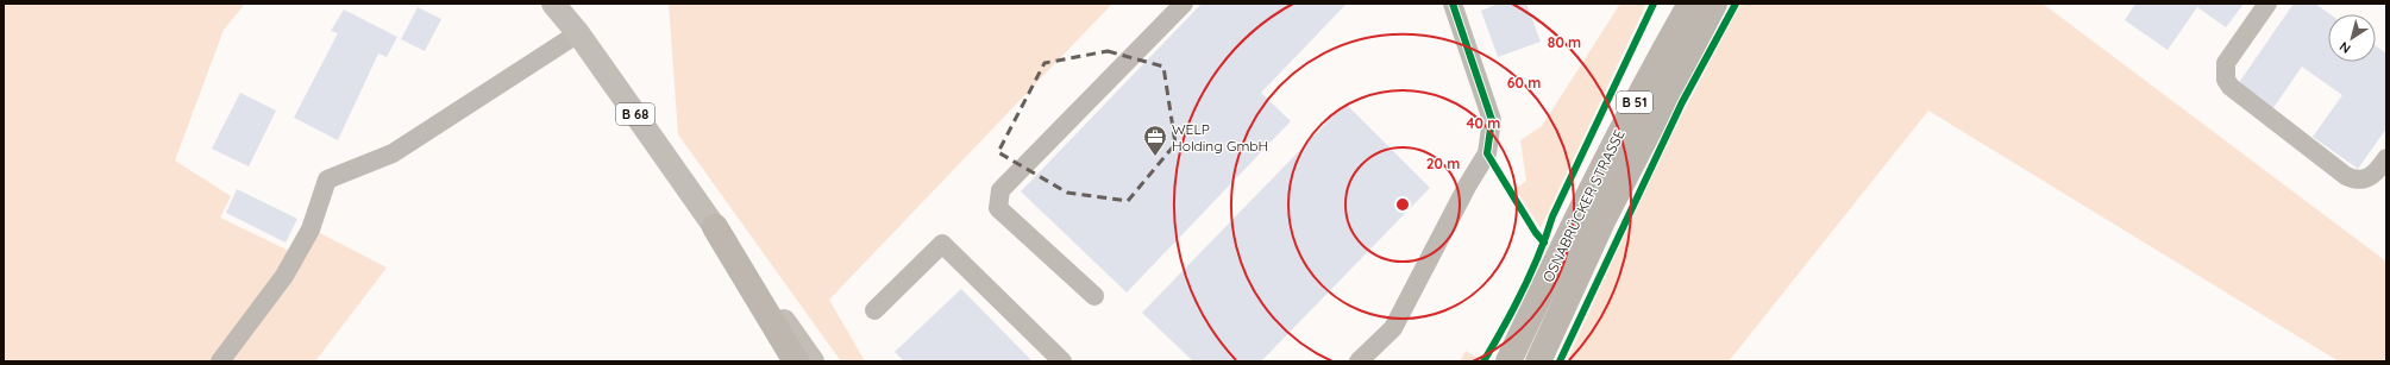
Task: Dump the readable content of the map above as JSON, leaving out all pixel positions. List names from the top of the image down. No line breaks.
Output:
{"streets":{"highway":["B 51","B 68","OSNABRÜCKER STRASSE"]},"places":{"office":["WELP Holding GmbH"]},"north":"bottom left","rings":["80 m","60 m","40 m","20 m"]}
